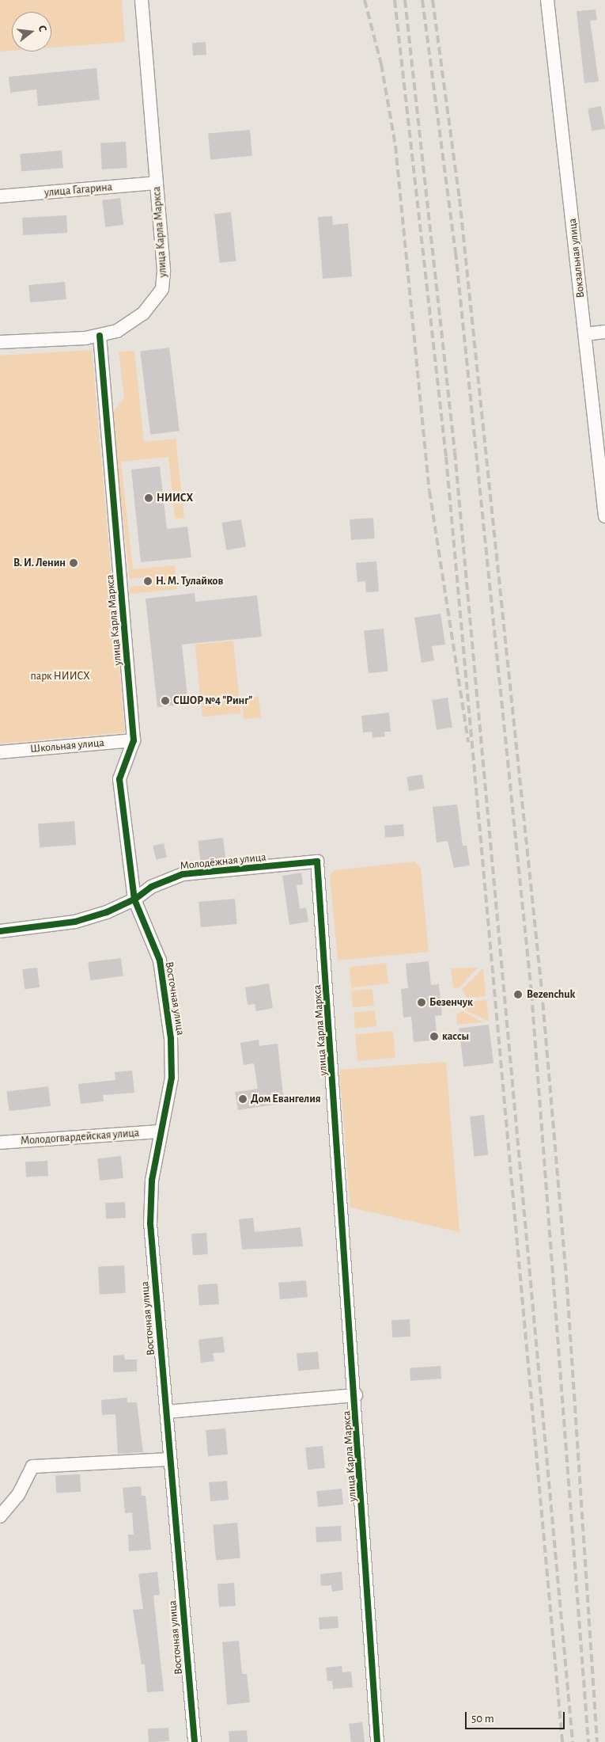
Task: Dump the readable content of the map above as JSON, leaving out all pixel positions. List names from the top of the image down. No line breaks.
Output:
{"streets":{"street":["улица Гагарина","улица Карла Маркса","Вокзальная улица","Школьная улица","Молодёжная улица","Восточная улица","Молодогвардейская улица"]},"crossings":[["улица Гагарина","улица Карла Маркса"],["улица Карла Маркса","Школьная улица"],["улица Карла Маркса","Молодёжная улица"],["улица Карла Маркса","Восточная улица"],["Молодёжная улица","Восточная улица"],["Восточная улица","Молодогвардейская улица"]],"parks":["парк НИИСХ"],"places":["НИИСХ","В. И. Ленин","Н. М. Тулайков","СШОР №4 \"Ринг\"","Bezenchuk","Безенчук","кассы","Дом Евангелия"],"scale_bar":"50 m","north":"right"}
